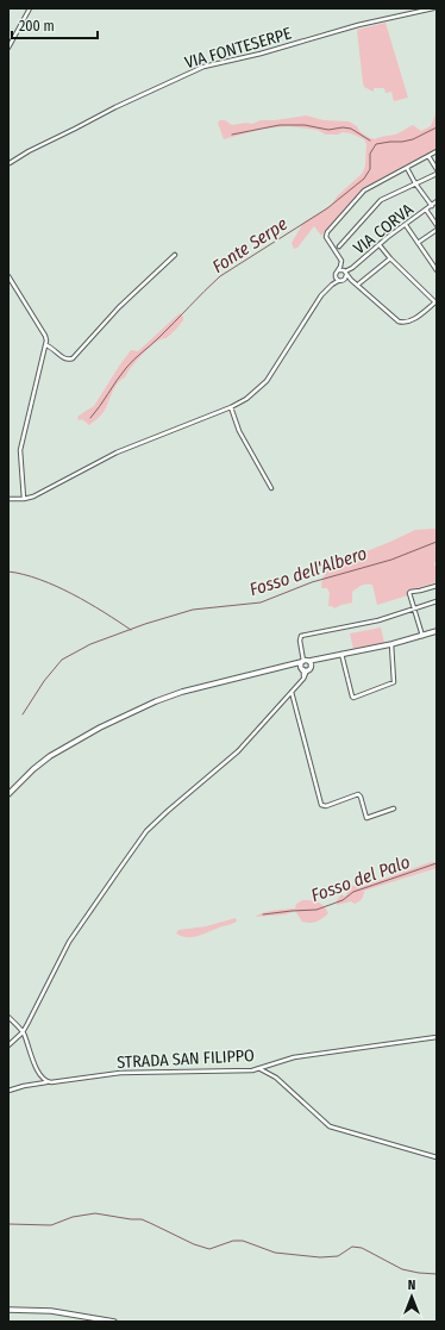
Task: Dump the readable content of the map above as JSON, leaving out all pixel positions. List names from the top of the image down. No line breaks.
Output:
{"streets":{"street":["VIA FONTESERPE","VIA CORVA","STRADA SAN FILIPPO"]},"water":["Fonte Serpe","Fosso dell'Albero","Fosso del Palo"],"scale_bar":"200 m","north":"top"}
